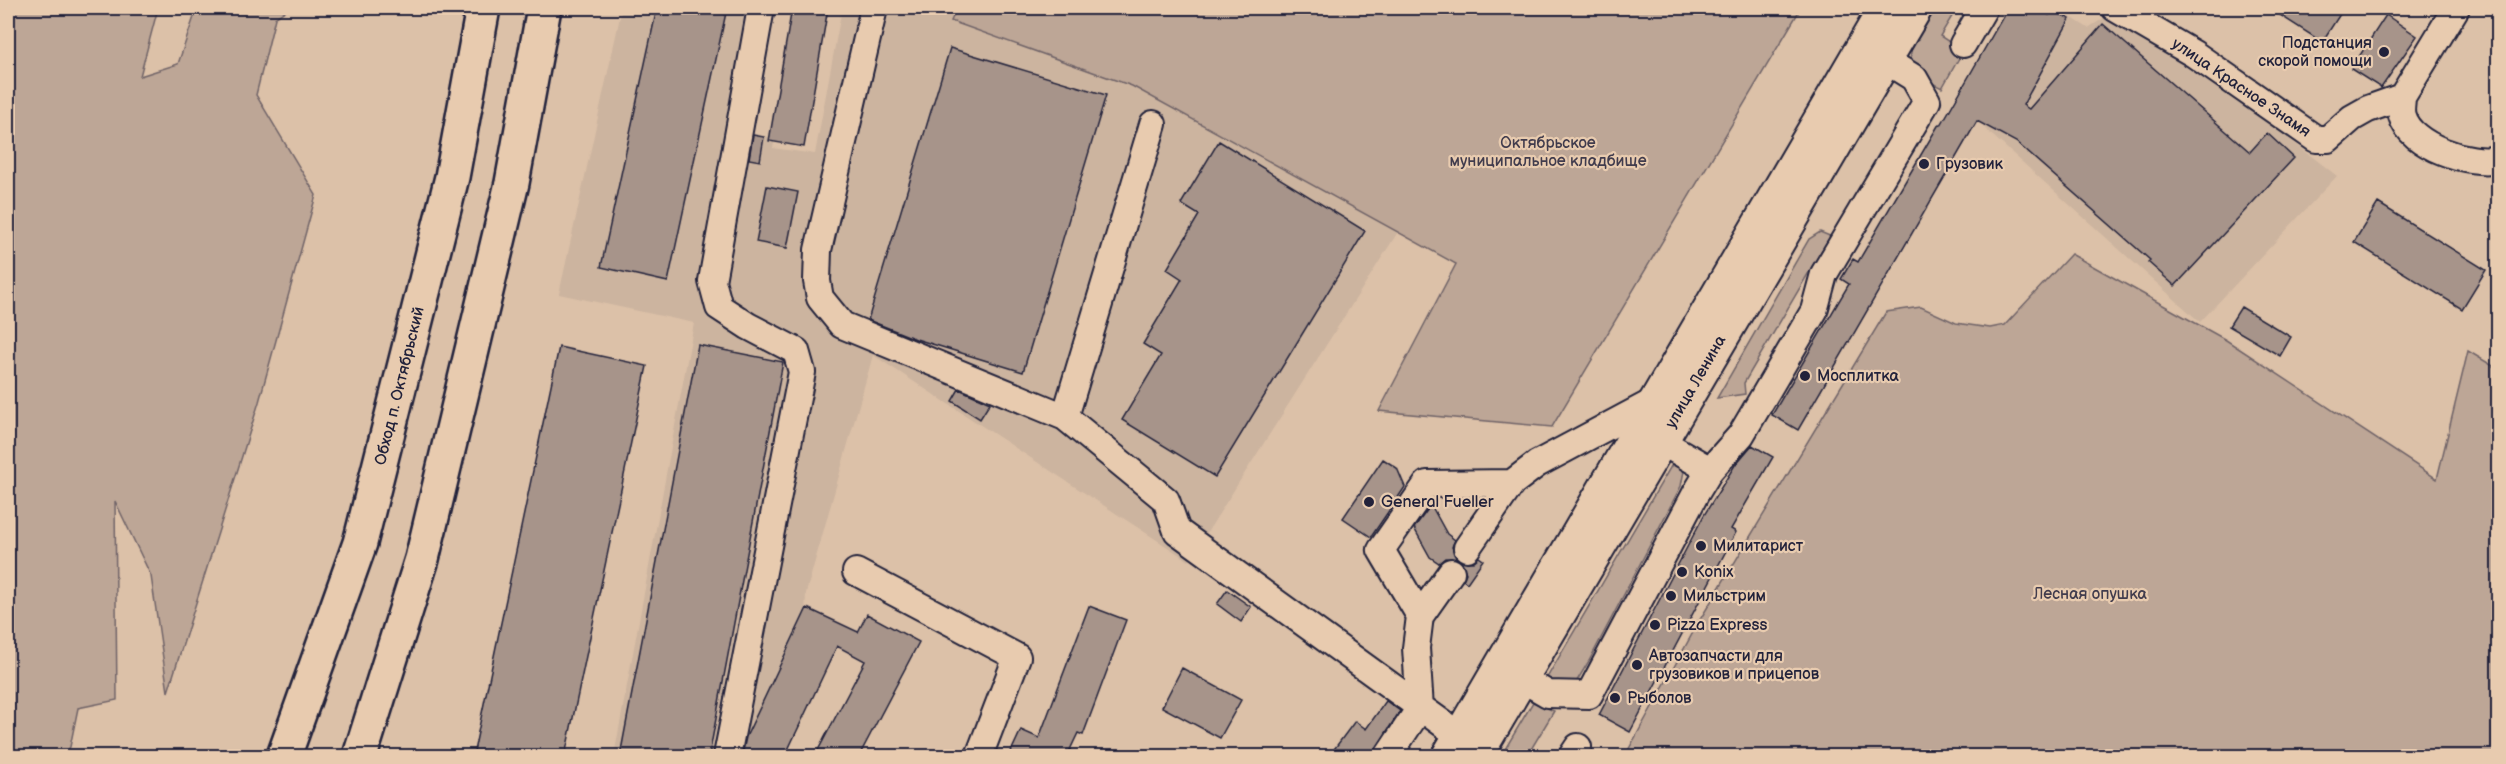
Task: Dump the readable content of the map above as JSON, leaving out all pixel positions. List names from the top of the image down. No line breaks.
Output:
{"streets":{"highway":["Обход п. Октябрьский"],"main road":["улица Ленина"],"street":["улица Красное Знамя"]},"parks":["Октябрьское муниципальное кладбище","Лесная опушка"],"places":["Подстанция скорой помощи","Грузовик","Мосплитка","General Fueller","Милитарист","Konix","Мильстрим","Pizza Express","Автозапчасти для грузовиков и прицепов","Рыболов"]}
